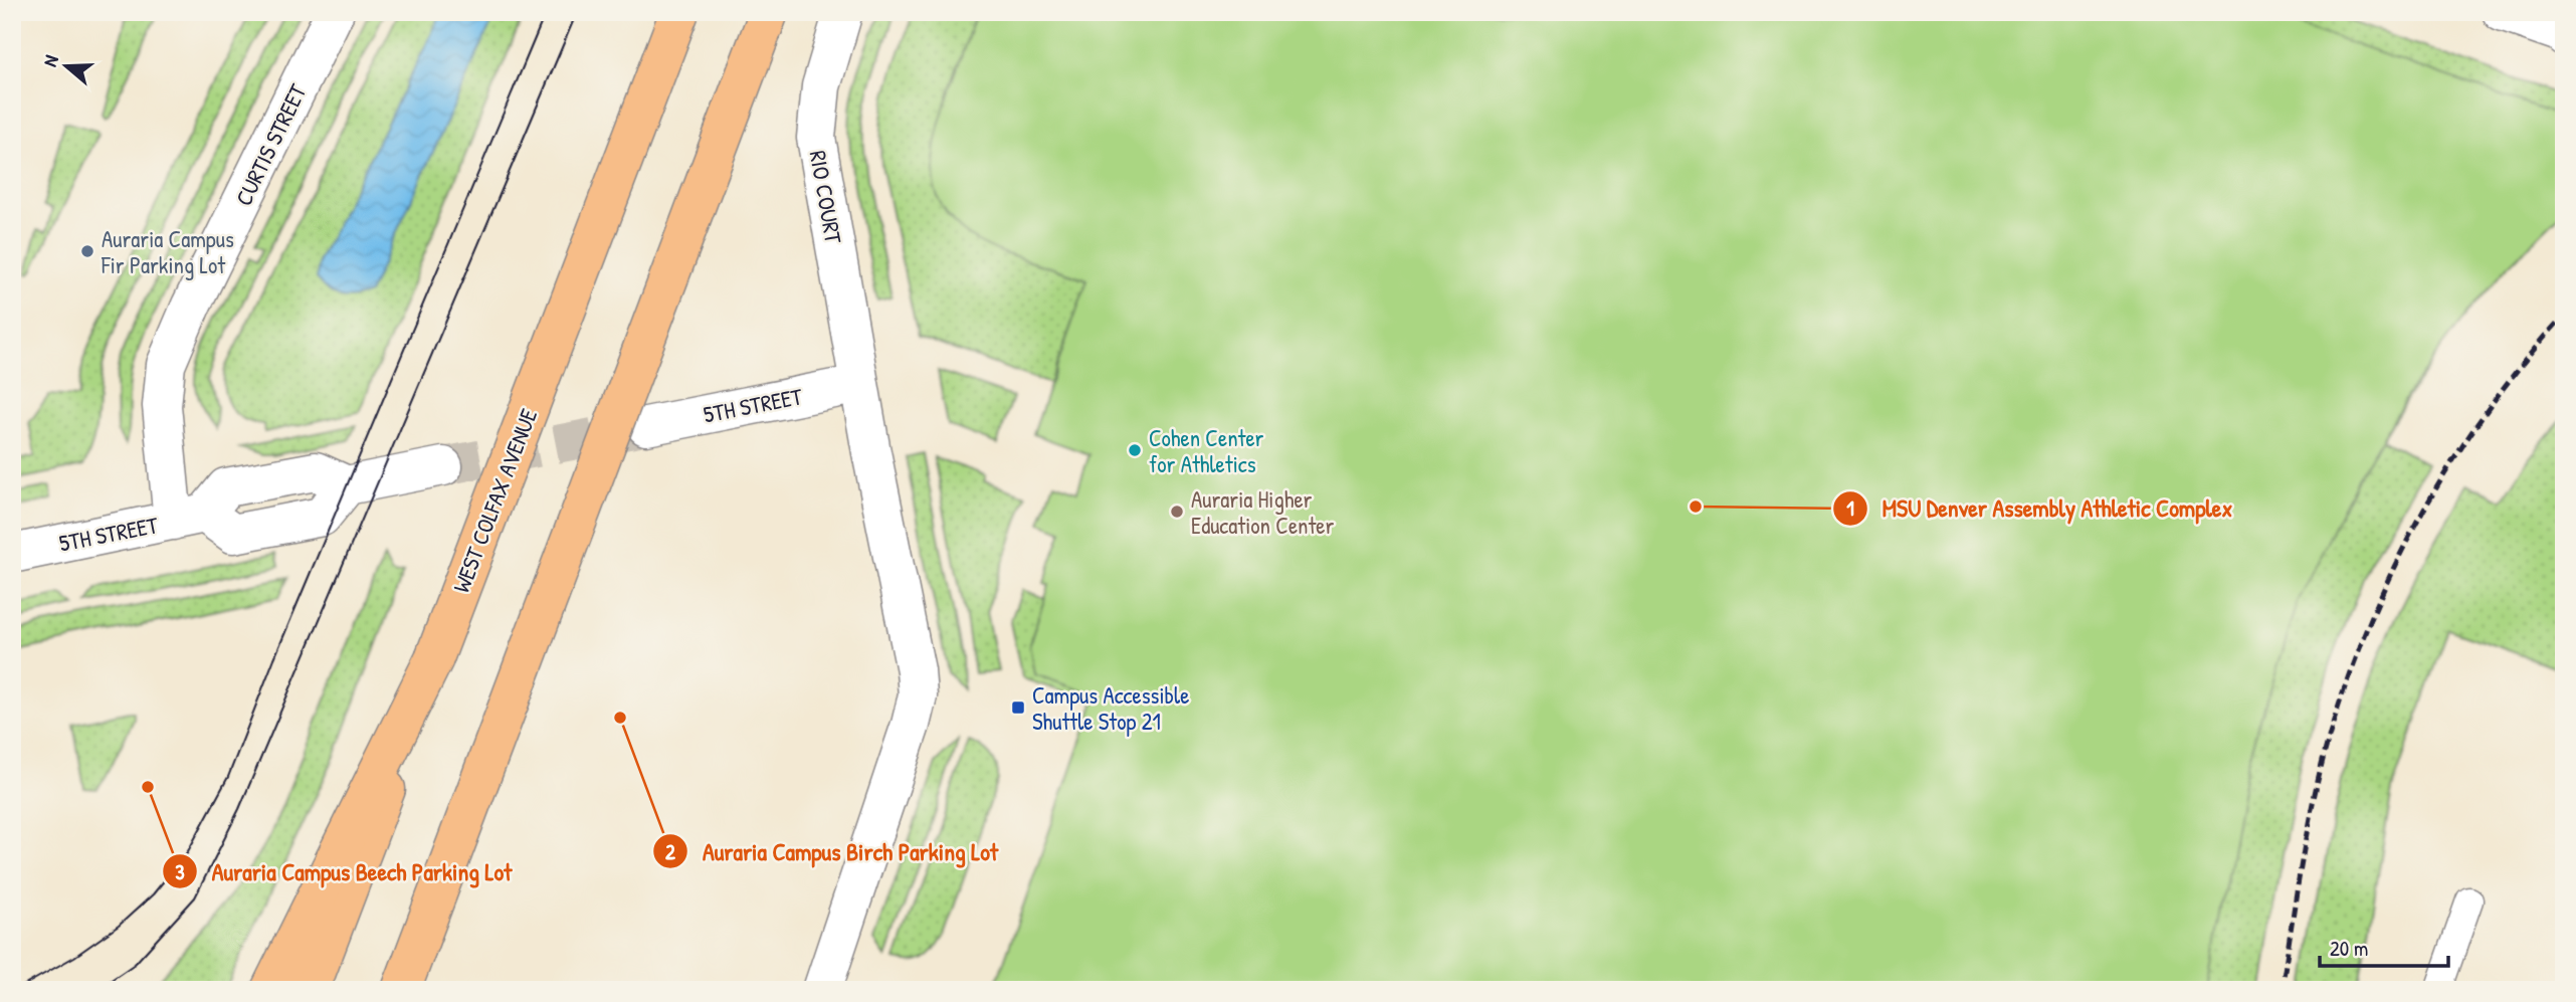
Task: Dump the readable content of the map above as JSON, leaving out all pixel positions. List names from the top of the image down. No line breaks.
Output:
{"streets":{"main road":["WEST COLFAX AVENUE"],"street":["CURTIS STREET","RIO COURT","5TH STREET"]},"crossings":[["CURTIS STREET","5TH STREET"],["RIO COURT","5TH STREET"]],"places":{"other":["Auraria Campus Fir Parking Lot","Cohen Center for Athletics","MSU Denver Assembly Athletic Complex","Auraria Higher Education Center","Auraria Campus Birch Parking Lot","Auraria Campus Beech Parking Lot"],"transit":["Campus Accessible Shuttle Stop 21"]},"scale_bar":"20 m","north":"left"}
